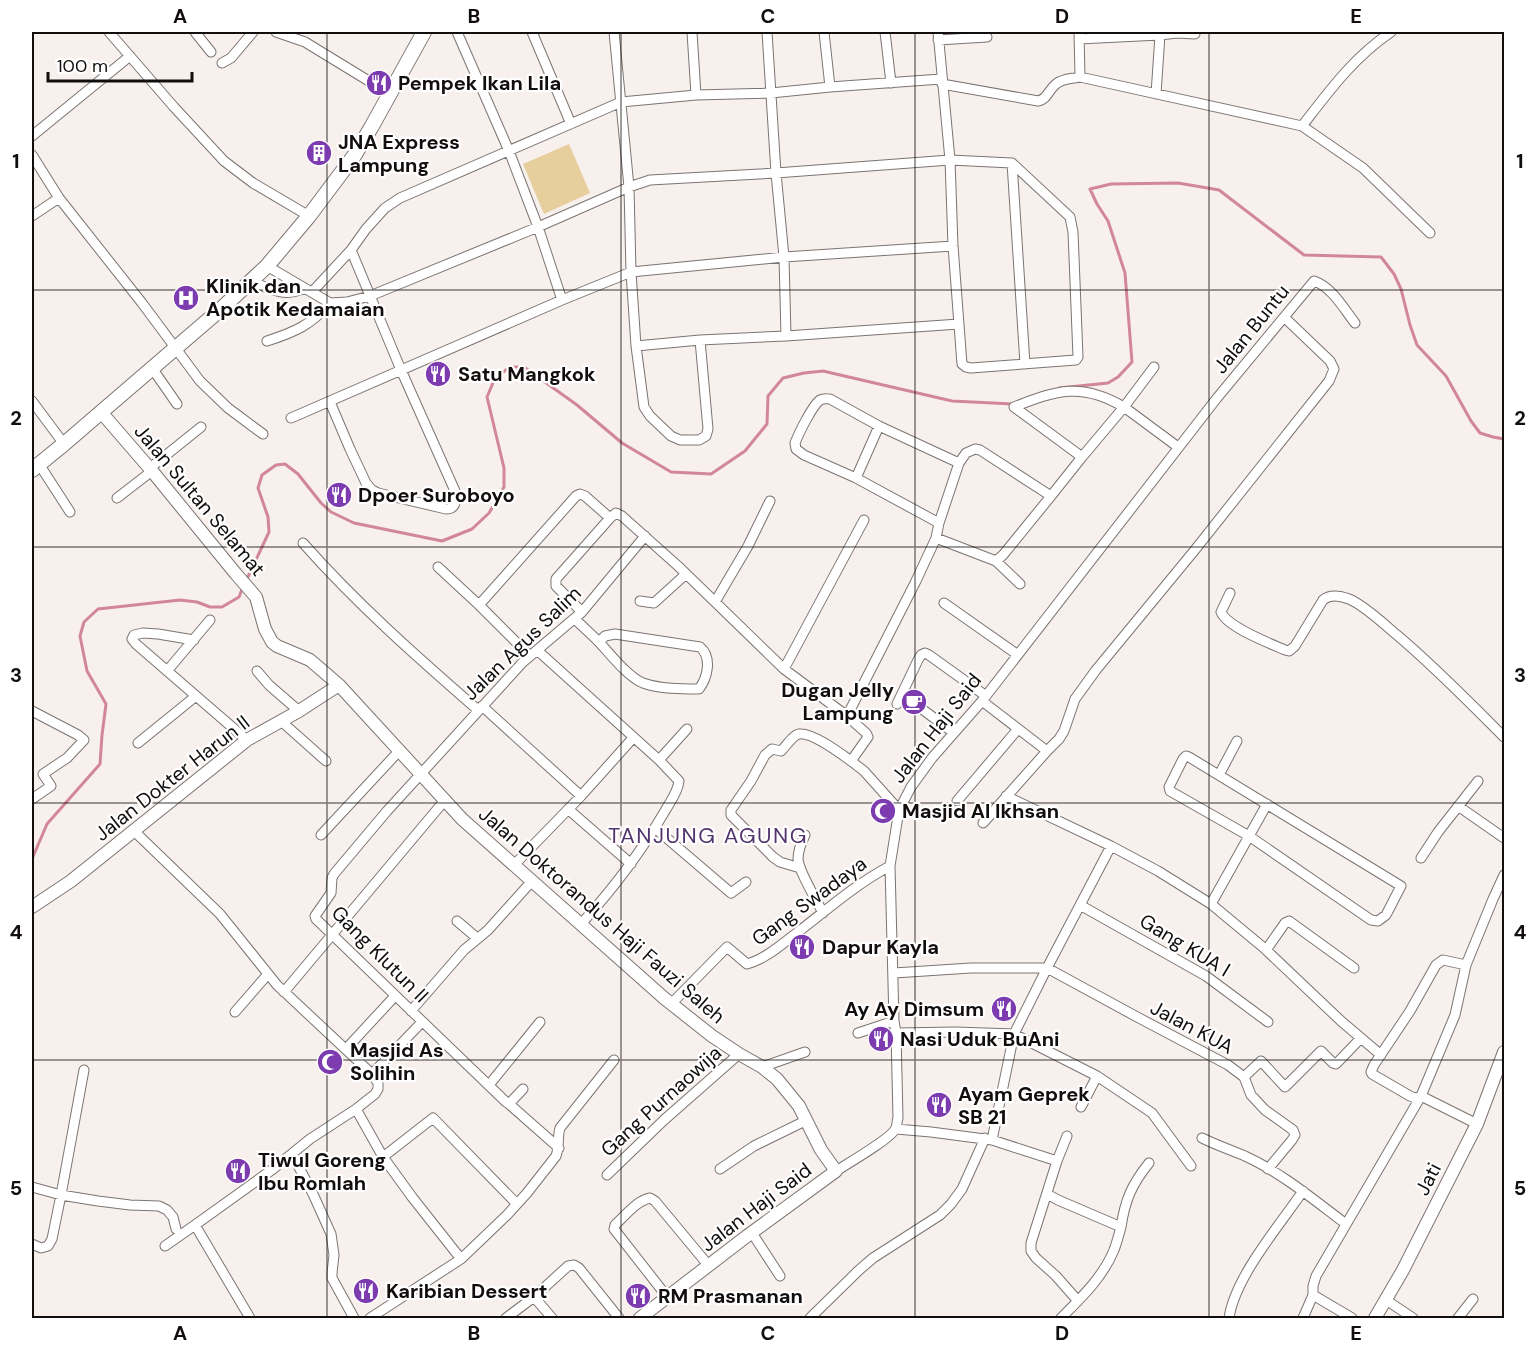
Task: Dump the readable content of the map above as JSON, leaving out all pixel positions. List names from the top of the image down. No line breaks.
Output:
{"streets":{"street":["Jalan Buntu","Jalan Sultan Selamat","Jalan Agus Salim","Jalan Haji Said","Jalan Dokter Harun II","Gang Swadaya","Jalan Doktorandus Haji Fauzi Saleh","Gang KUA I","Gang Klutun II","Jalan KUA","Gang Purnaowija","Jati"]},"crossings":[["Jalan Buntu","Jalan Haji Said"],["Jalan Sultan Selamat","Jalan Dokter Harun II"],["Jalan Sultan Selamat","Jalan Doktorandus Haji Fauzi Saleh"],["Jalan Agus Salim","Jalan Doktorandus Haji Fauzi Saleh"],["Jalan Agus Salim","Gang Klutun II"],["Jalan Haji Said","Gang Swadaya"],["Jalan Haji Said","Jalan Doktorandus Haji Fauzi Saleh"],["Jalan Dokter Harun II","Jalan Doktorandus Haji Fauzi Saleh"],["Gang Swadaya","Jalan Doktorandus Haji Fauzi Saleh"],["Jalan Doktorandus Haji Fauzi Saleh","Gang Klutun II"],["Jalan Doktorandus Haji Fauzi Saleh","Gang Purnaowija"]],"districts":["TANJUNG AGUNG"],"places":{"restaurant":["Pempek Ikan Lila","Satu Mangkok","Dpoer Suroboyo","Dapur Kayla","Ay Ay Dimsum","Nasi Uduk BuAni","Ayam Geprek SB 21","Tiwul Goreng Ibu Romlah","Karibian Dessert","RM Prasmanan"],"building":["JNA Express Lampung"],"hospital":["Klinik dan Apotik Kedamaian"],"cafe":["Dugan Jelly Lampung"],"mosque":["Masjid Al Ikhsan","Masjid As Solihin"]},"scale_bar":"100 m","grid":{"columns":["A","B","C","D","E"],"rows":["1","2","3","4","5"]}}
